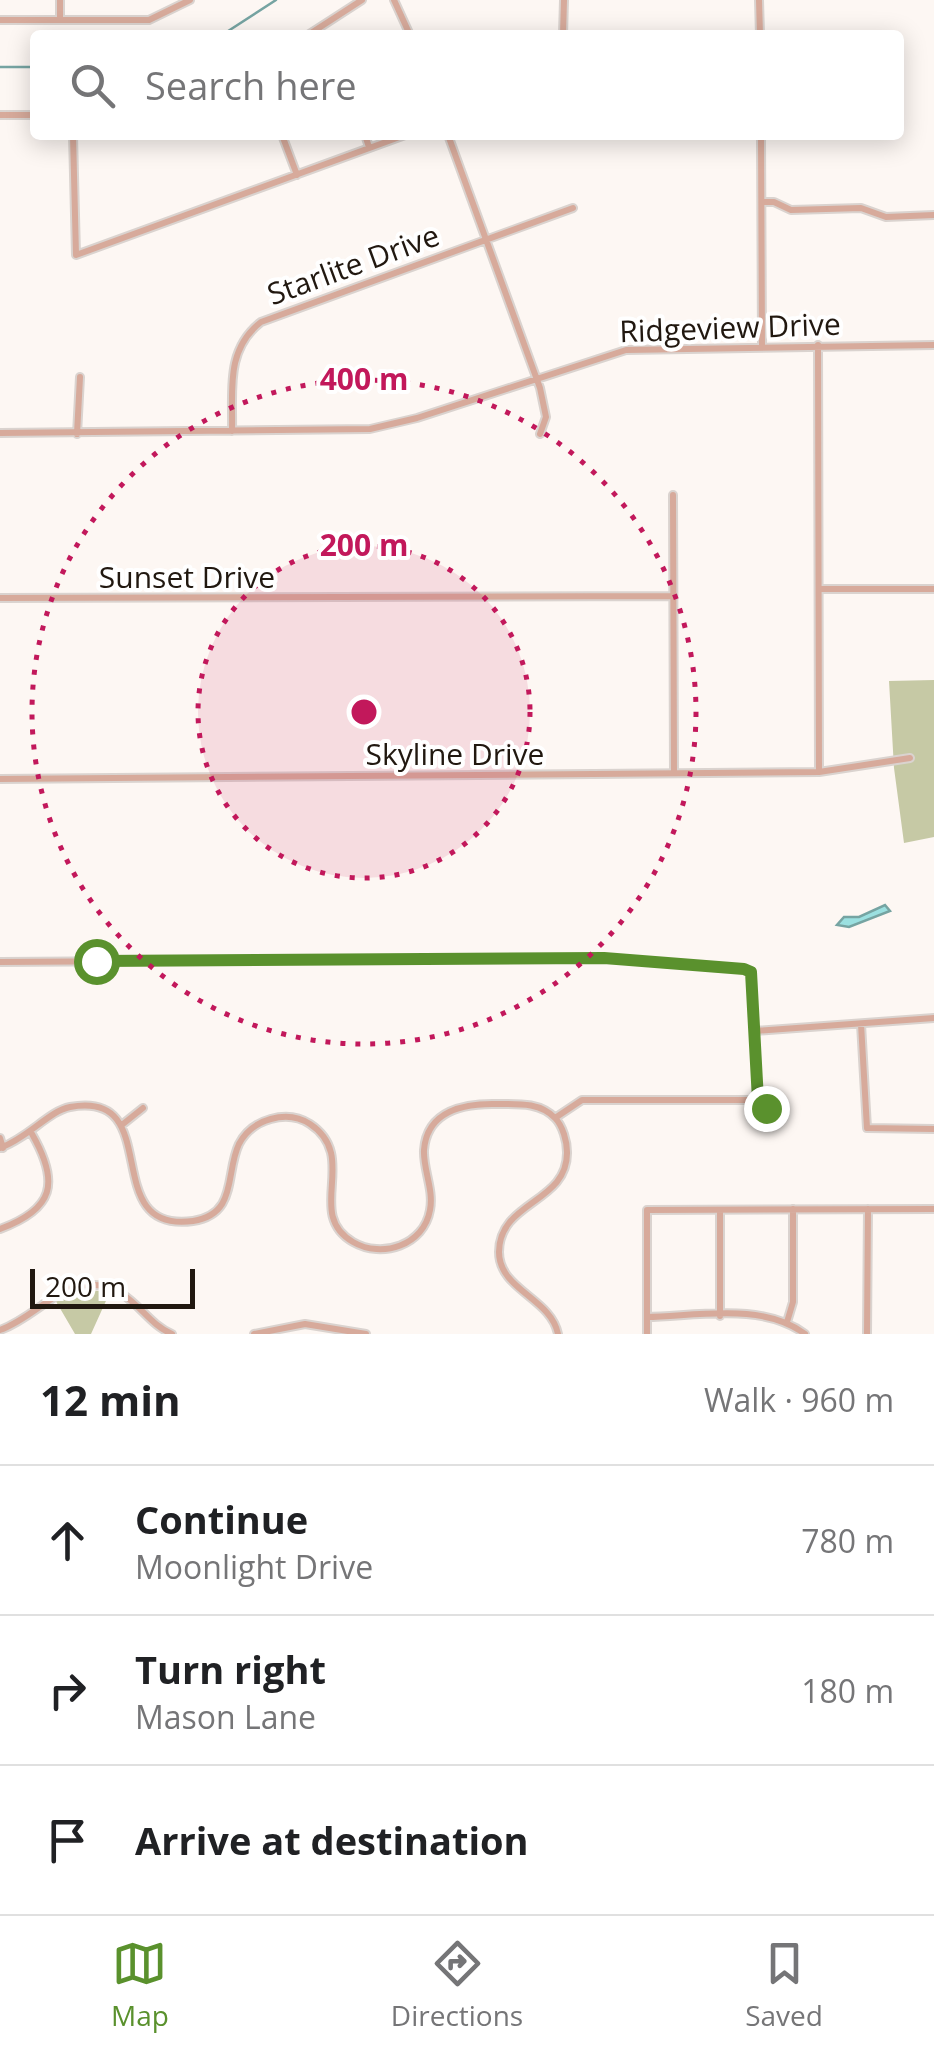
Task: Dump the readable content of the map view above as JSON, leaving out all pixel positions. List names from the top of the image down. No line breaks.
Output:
{"streets":{"street":["Starlite Drive","Ridgeview Drive","Sunset Drive","Skyline Drive"]},"crossings":[["Starlite Drive","Ridgeview Drive"]],"scale_bar":"200 m","page":{"search":"Search here","scale":"200 m","heading":["12 min","Walk · 960 m"],"list":[["Continue","Moonlight Drive","780 m"],["Turn right","Mason Lane","180 m"],"Arrive at destination"],"nav":["Map","Directions","Saved"]},"rings":["400 m","200 m"]}
